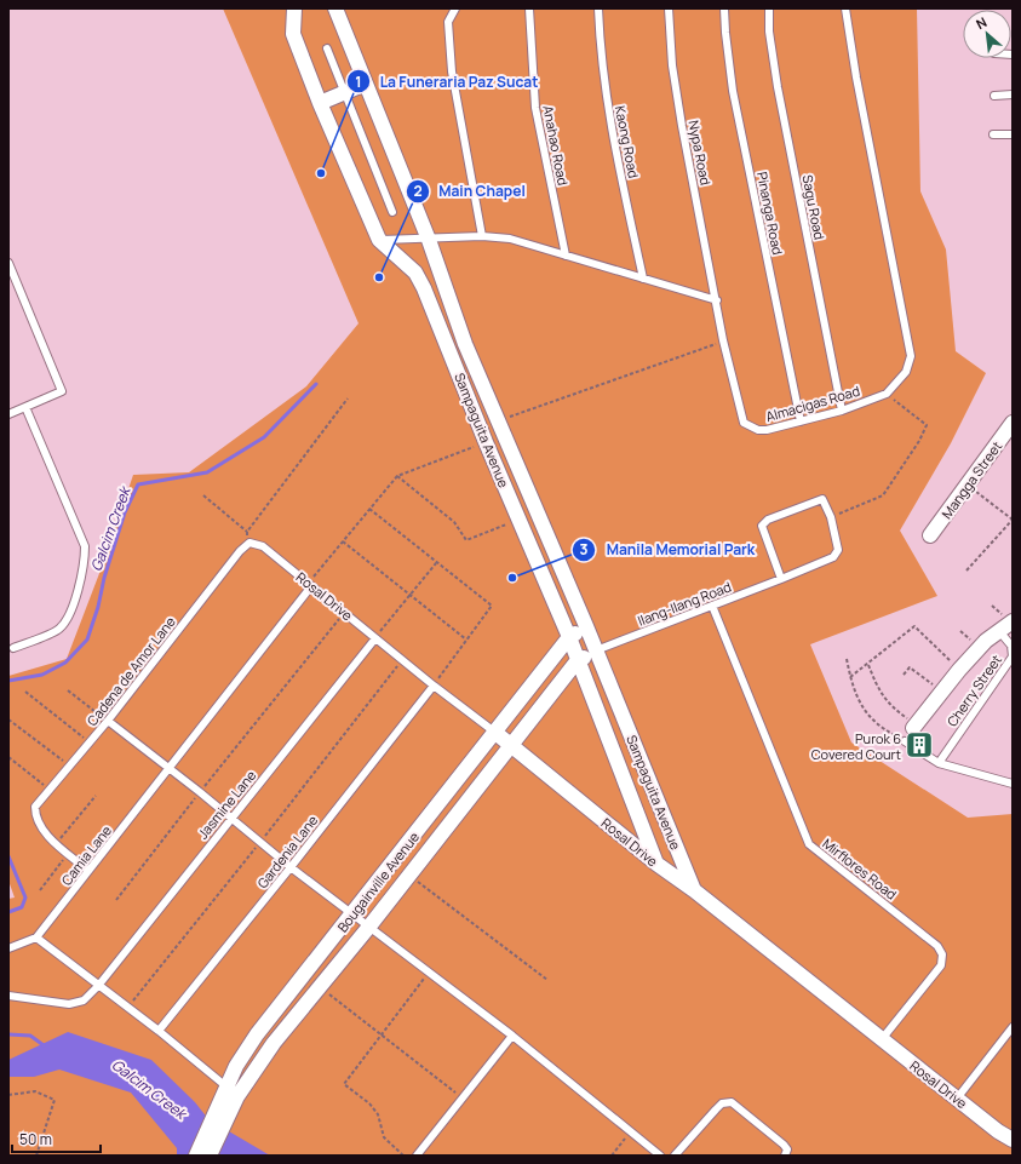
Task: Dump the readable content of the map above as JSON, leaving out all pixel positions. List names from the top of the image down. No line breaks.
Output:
{"streets":{"street":["Sampaguita Avenue","Mangga Street","Rosal Drive","Bougainville Avenue"],"lane":["Kaong Road","Anahao Road","Nypa Road","Sagu Road","Pinanga Road","Almacigas Road","Ilang-Ilang Road","Cadena de Amor Lane","Cherry Street","Jasmine Lane","Gardenia Lane","Camia Lane","Mirflores Road"]},"crossings":[["Nypa Road","Almacigas Road"],["Sagu Road","Almacigas Road"],["Pinanga Road","Almacigas Road"],["Sampaguita Avenue","Rosal Drive"],["Sampaguita Avenue","Ilang-Ilang Road"],["Sampaguita Avenue","Bougainville Avenue"],["Rosal Drive","Cadena de Amor Lane"],["Rosal Drive","Jasmine Lane"],["Rosal Drive","Gardenia Lane"],["Rosal Drive","Camia Lane"],["Rosal Drive","Mirflores Road"],["Rosal Drive","Bougainville Avenue"],["Ilang-Ilang Road","Mirflores Road"],["Ilang-Ilang Road","Bougainville Avenue"]],"water":["Galcim Creek"],"places":{"other":["La Funeraria Paz Sucat","Main Chapel","Manila Memorial Park"],"building":["Purok 6 Covered Court"]},"scale_bar":"50 m","north":"top left"}
